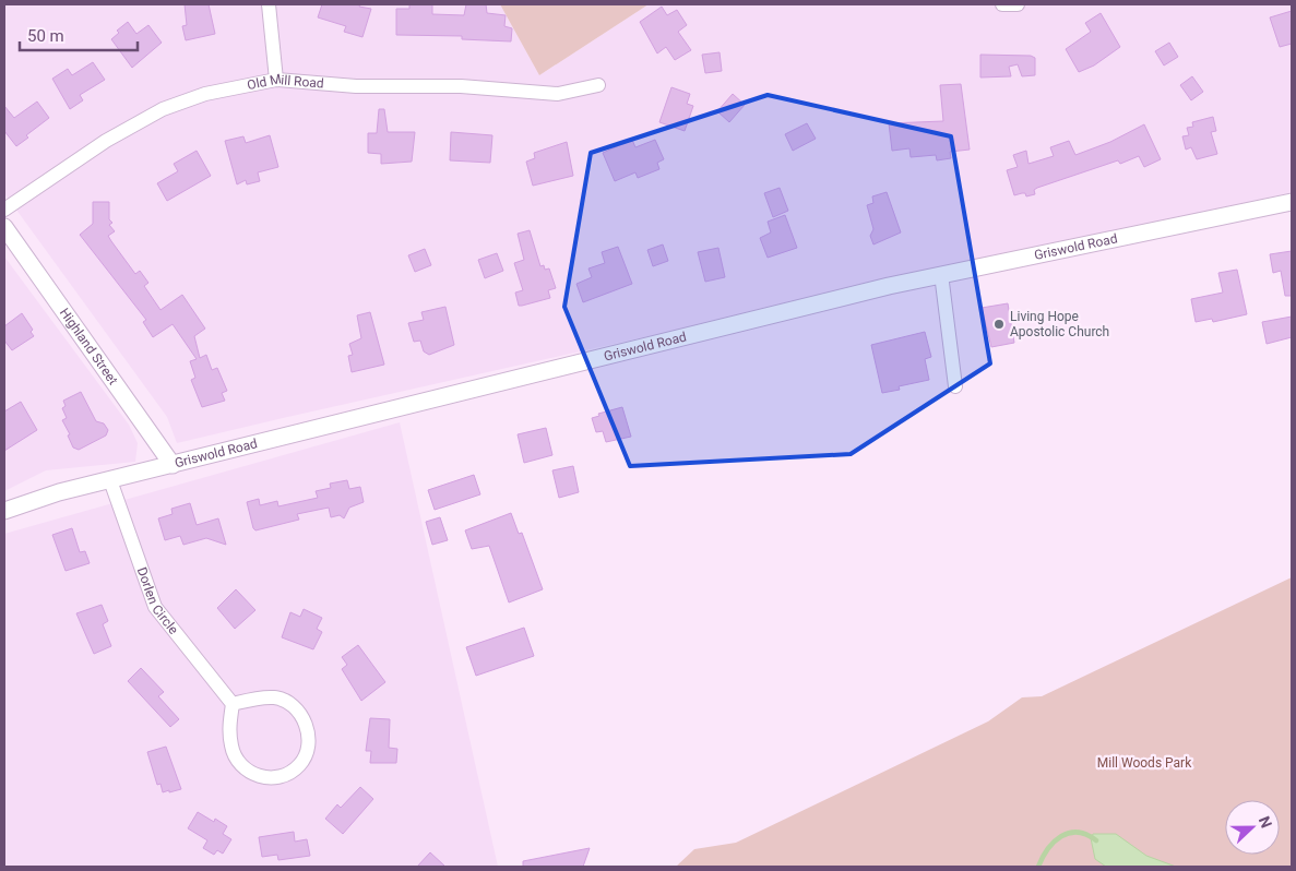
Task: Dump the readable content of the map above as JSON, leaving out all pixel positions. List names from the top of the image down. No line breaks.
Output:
{"streets":{"street":["Old Mill Road","Griswold Road","Highland Street","Dorlen Circle"]},"crossings":[["Griswold Road","Highland Street"],["Griswold Road","Dorlen Circle"]],"parks":["Mill Woods Park"],"places":["Living Hope Apostolic Church"],"scale_bar":"50 m","north":"right"}
